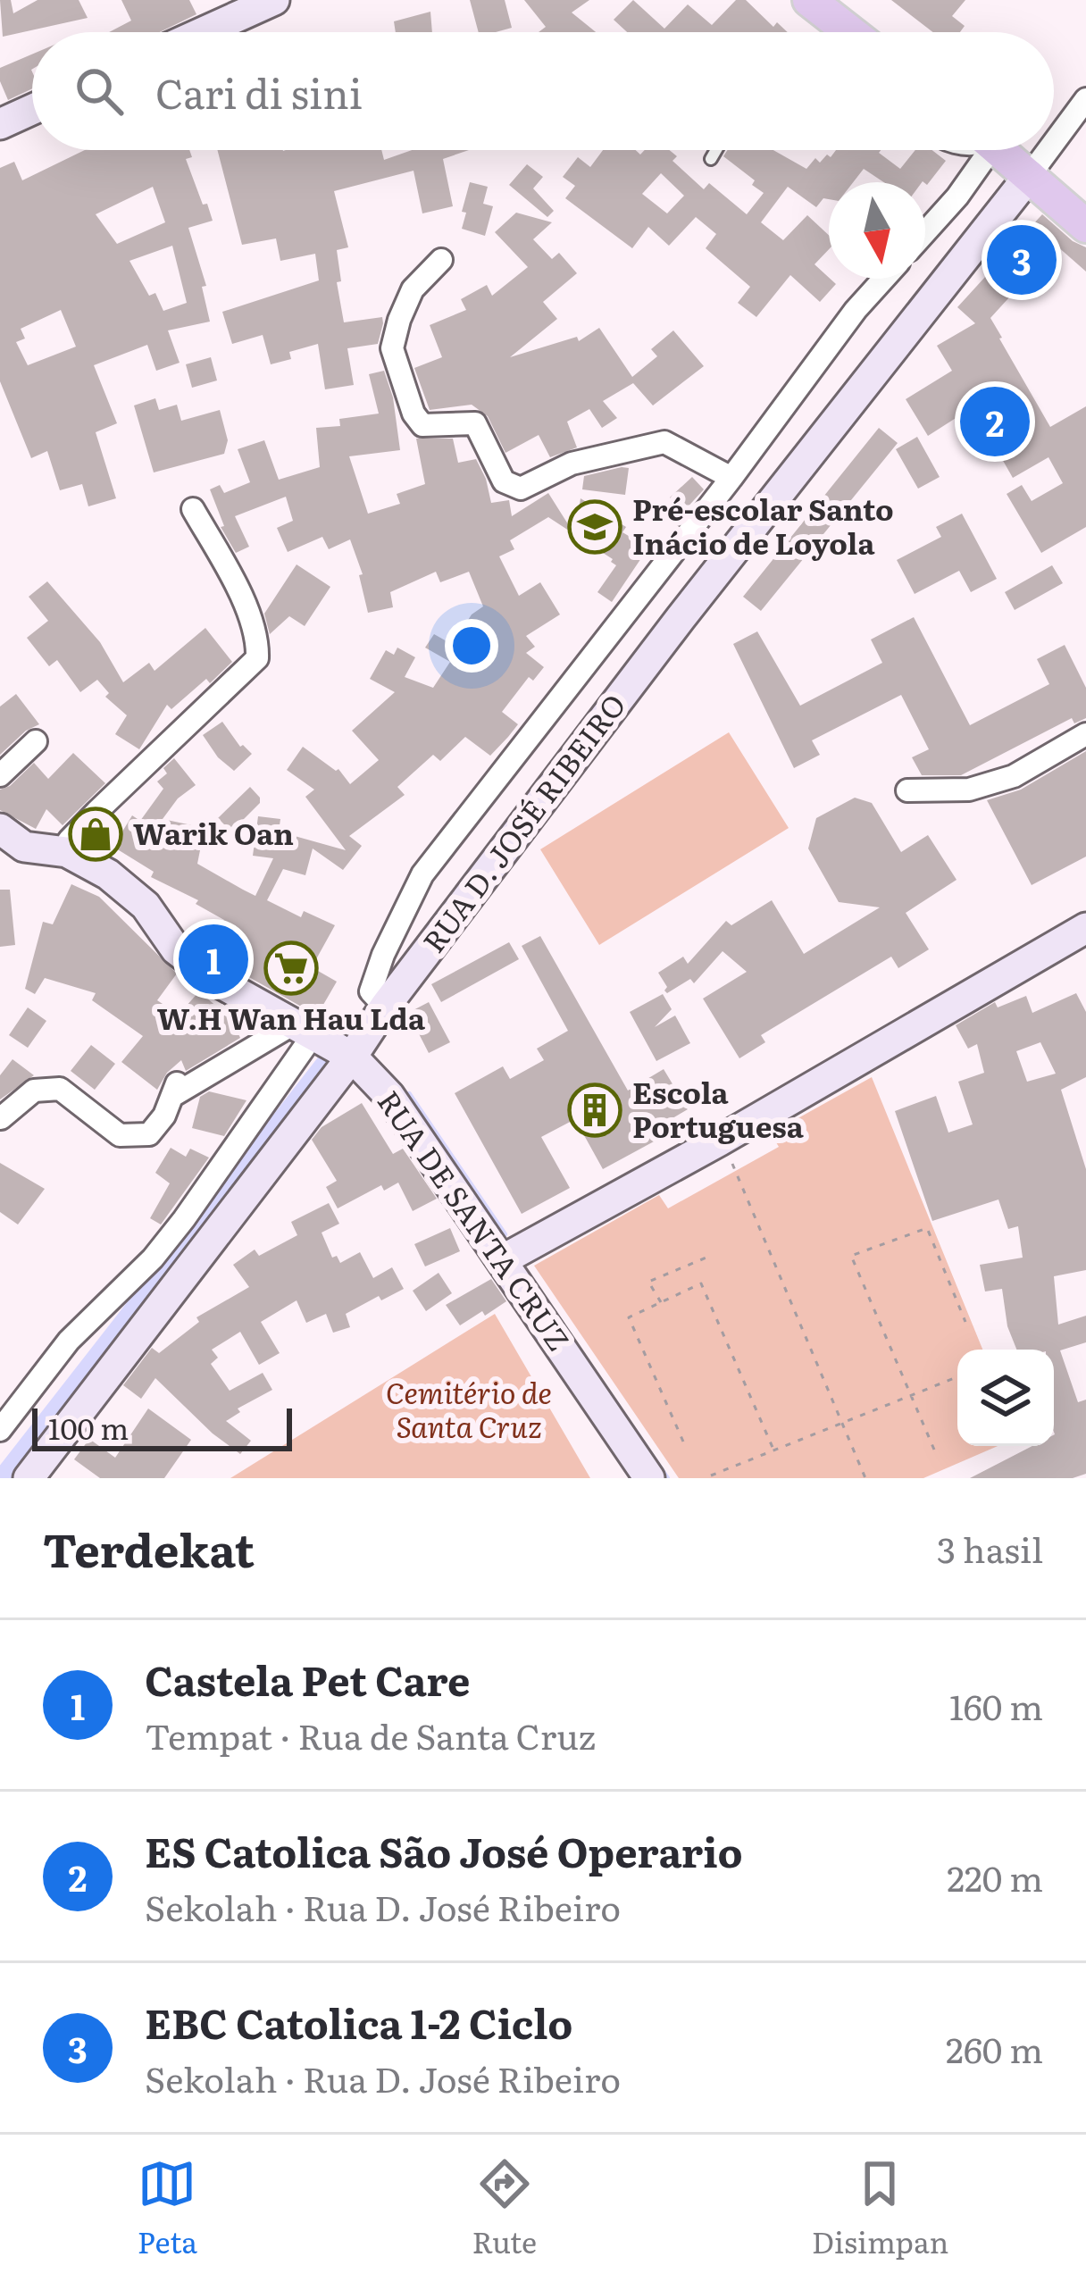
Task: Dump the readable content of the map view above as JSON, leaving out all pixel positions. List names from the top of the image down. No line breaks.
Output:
{"streets":{"street":["RUA D. JOSÉ RIBEIRO","RUA DE SANTA CRUZ"]},"crossings":[["RUA D. JOSÉ RIBEIRO","RUA DE SANTA CRUZ"]],"parks":["Cemitério de Santa Cruz"],"places":{"school or university":["Pré-escolar Santo Inácio de Loyola"],"shop":["Warik Oan"],"supermarket":["W.H Wan Hau Lda"],"building":["Escola Portuguesa"]},"scale_bar":"100 m","north":"bottom","page":{"search":"Cari di sini","pins":["3","2","1"],"scale":"100 m","heading":["Terdekat","3 hasil"],"list":[{"mark":"1","name":"Castela Pet Care","note":"Tempat · Rua de Santa Cruz","value":"160 m"},{"mark":"2","name":"ES Catolica São José Operario","note":"Sekolah · Rua D. José Ribeiro","value":"220 m"},{"mark":"3","name":"EBC Catolica 1-2 Ciclo","note":"Sekolah · Rua D. José Ribeiro","value":"260 m"}],"nav":["Peta","Rute","Disimpan"]}}
